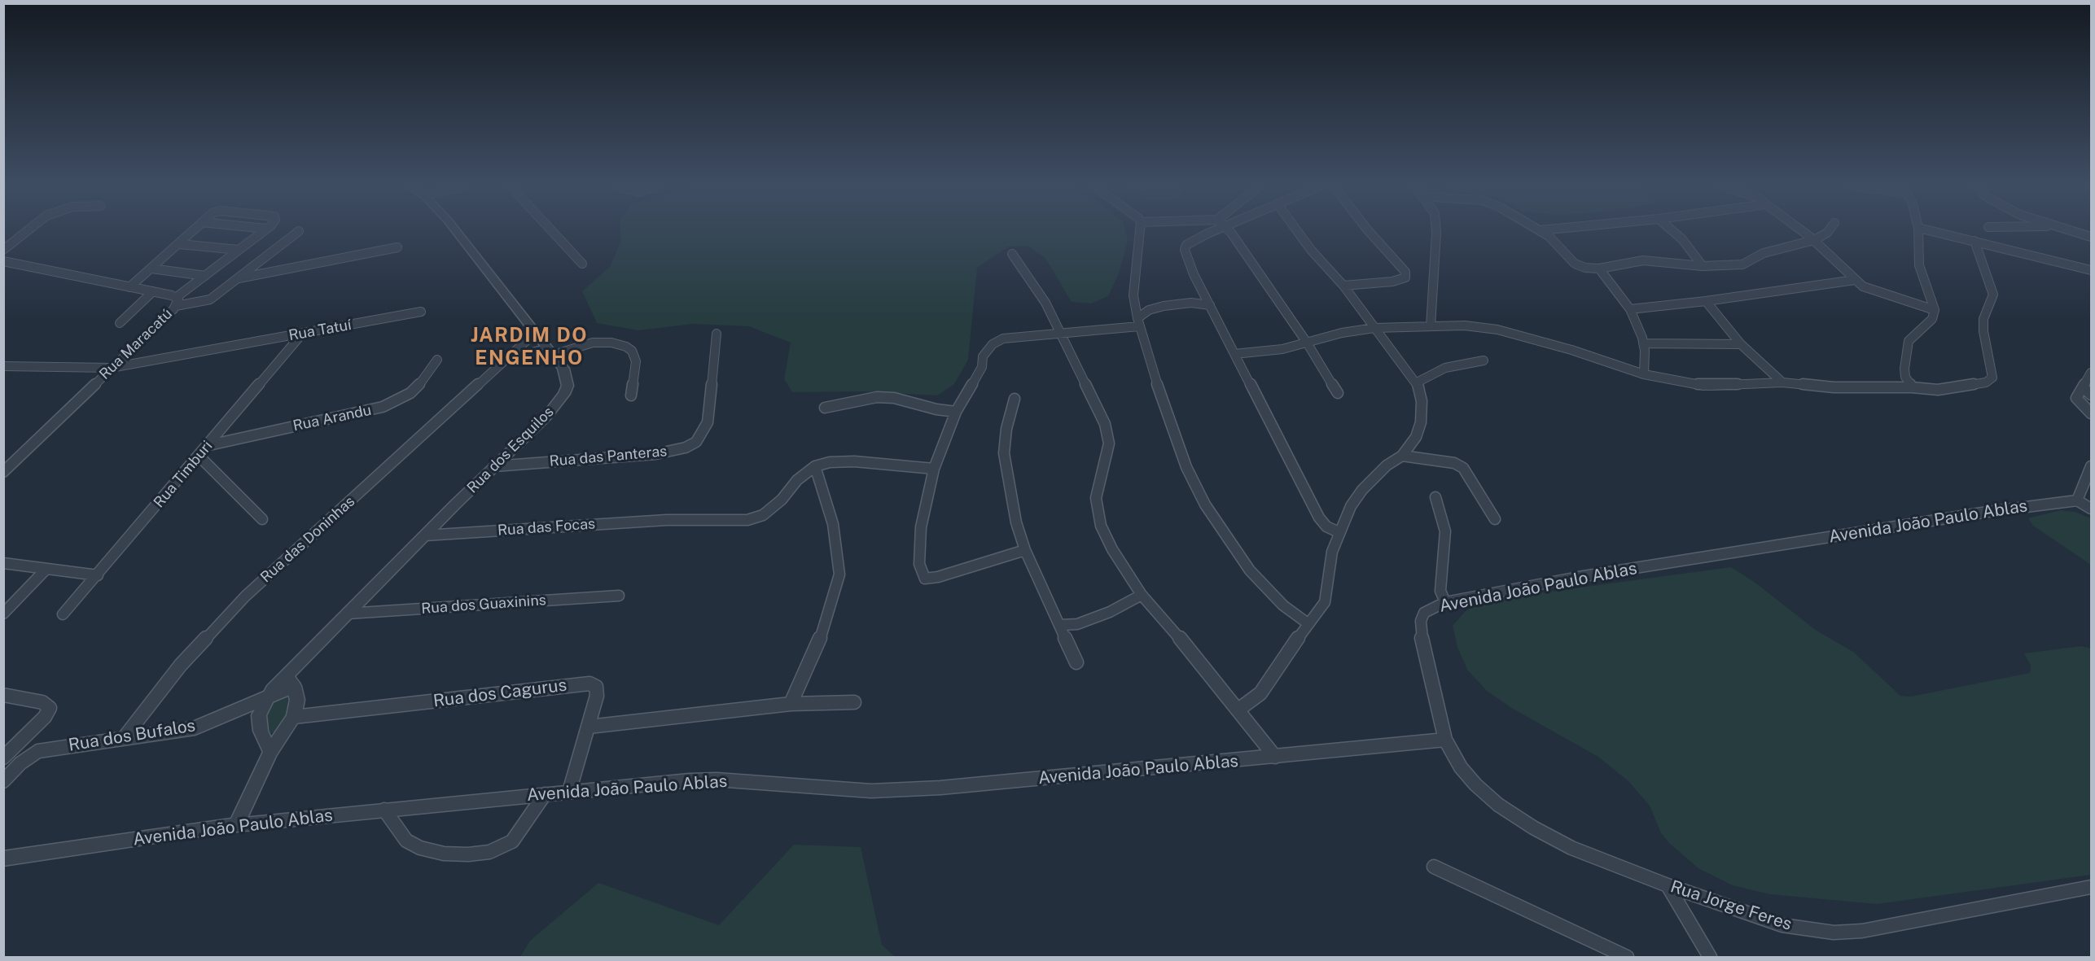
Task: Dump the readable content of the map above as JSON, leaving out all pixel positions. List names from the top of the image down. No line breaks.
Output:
{"streets":{"street":["Rua Tatuí","Rua Maracatú","Rua Arandu","Rua dos Esquilos","Rua das Panteras","Rua Timburi","Avenida João Paulo Ablas","Rua das Focas","Rua das Doninhas","Rua dos Guaxinins","Rua dos Cagurus","Rua dos Bufalos","Rua Jorge Feres"]},"crossings":[["Rua Tatuí","Rua Maracatú"],["Rua Tatuí","Rua Timburi"],["Rua Arandu","Rua Timburi"],["Rua dos Esquilos","Rua das Panteras"],["Rua dos Esquilos","Rua das Focas"],["Rua dos Esquilos","Rua das Doninhas"],["Rua dos Esquilos","Rua dos Guaxinins"],["Rua dos Esquilos","Rua dos Bufalos"],["Avenida João Paulo Ablas","Rua dos Cagurus"],["Avenida João Paulo Ablas","Rua Jorge Feres"],["Rua das Doninhas","Rua dos Bufalos"]],"districts":["JARDIM DO ENGENHO"]}
